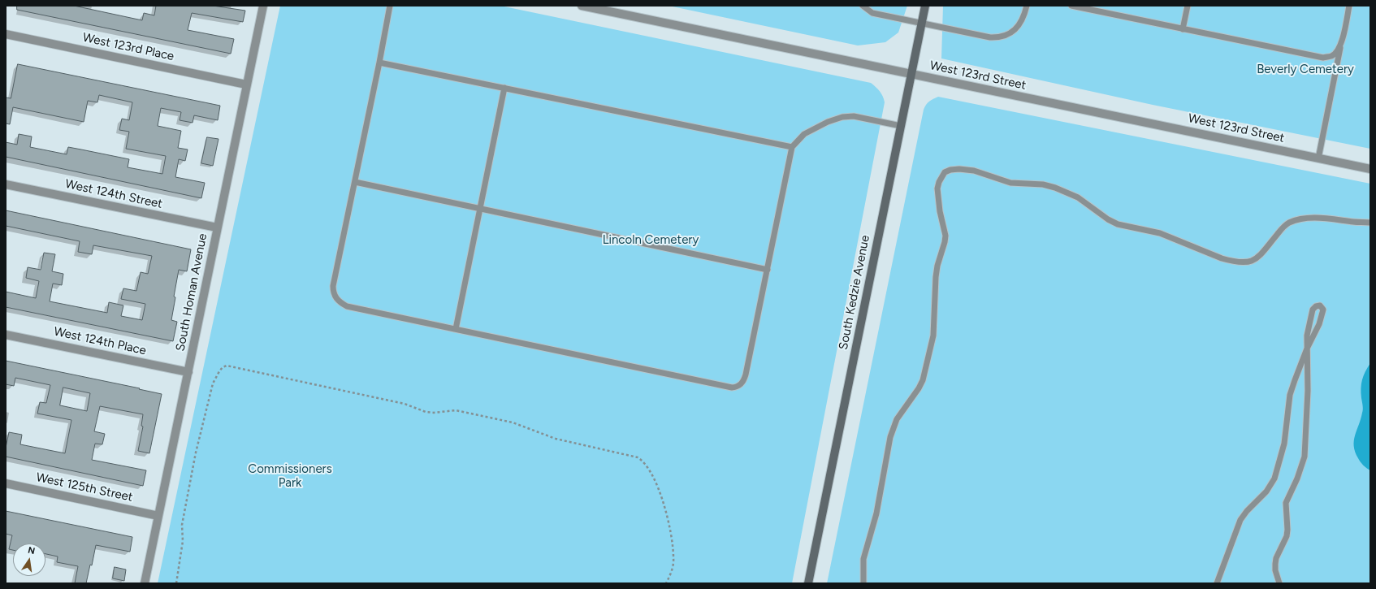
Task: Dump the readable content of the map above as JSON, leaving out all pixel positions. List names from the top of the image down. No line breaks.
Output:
{"streets":{"main road":["South Kedzie Avenue"],"street":["West 123rd Place","West 123rd Street","West 124th Street","South Homan Avenue","West 124th Place","West 125th Street"]},"crossings":[["West 123rd Place","South Homan Avenue"],["West 123rd Street","South Kedzie Avenue"],["West 124th Street","South Homan Avenue"],["South Homan Avenue","West 124th Place"],["South Homan Avenue","West 125th Street"]],"parks":["Beverly Cemetery","Lincoln Cemetery","Commissioners Park"],"north":"top"}
